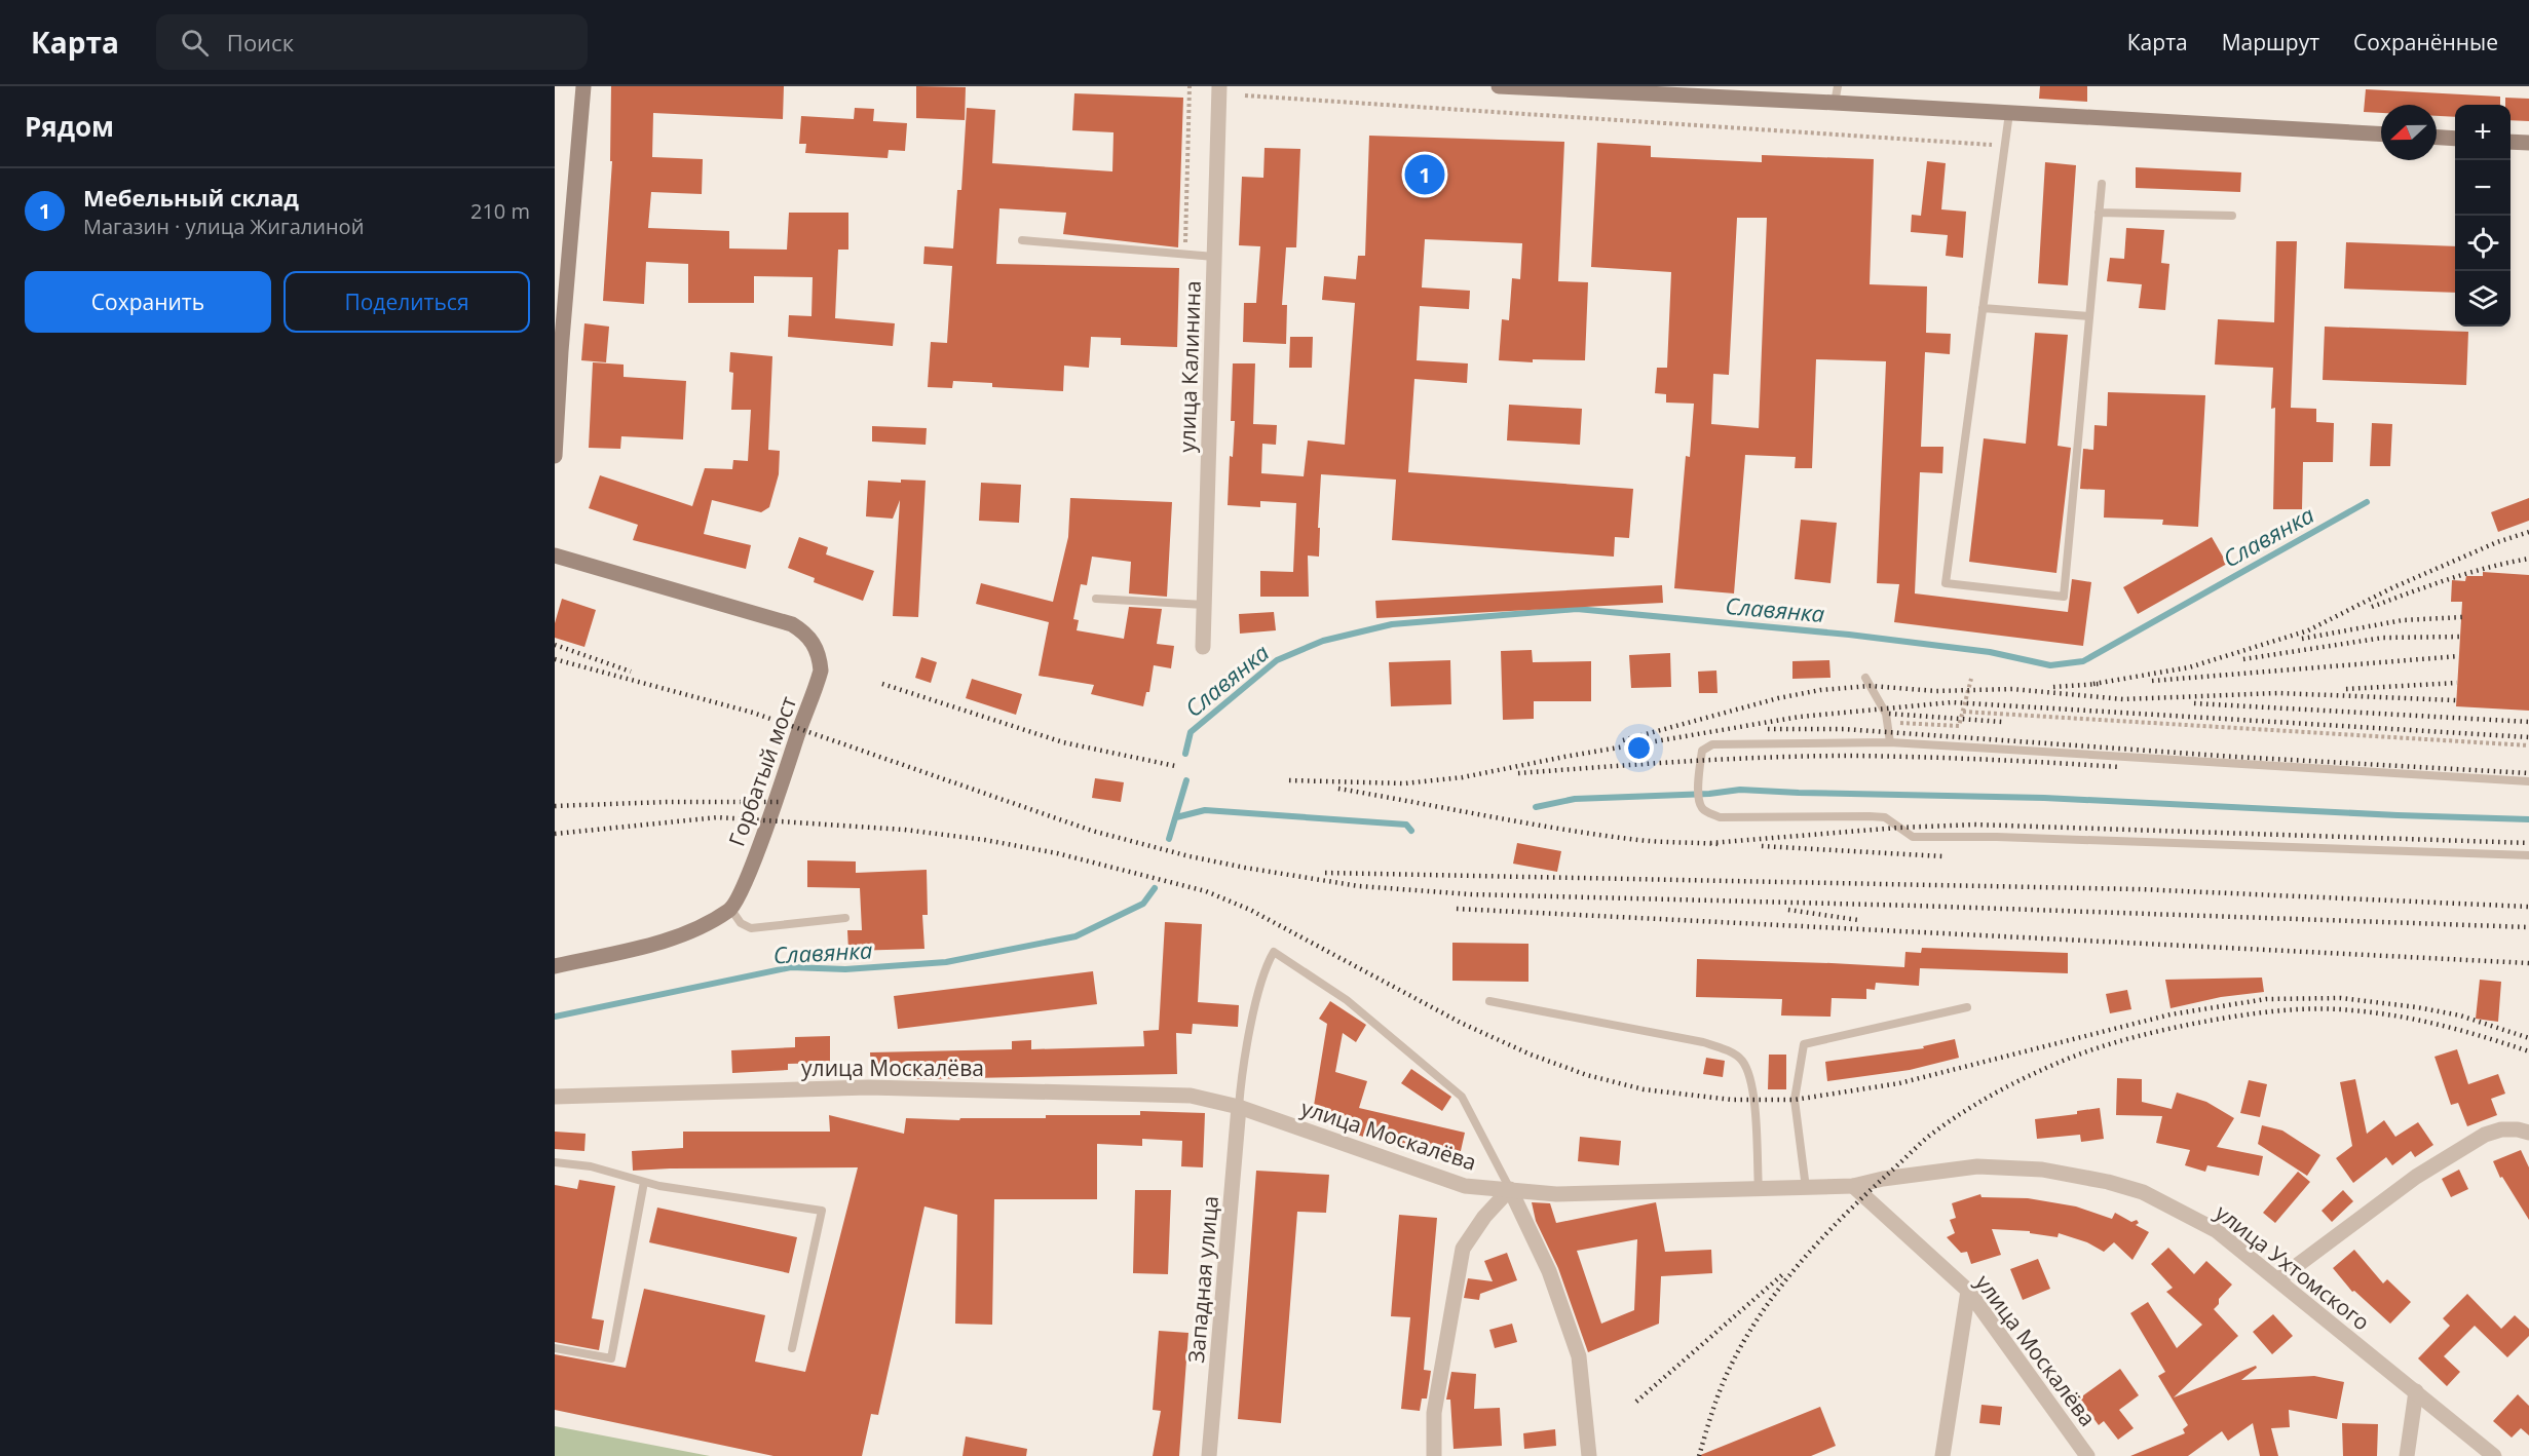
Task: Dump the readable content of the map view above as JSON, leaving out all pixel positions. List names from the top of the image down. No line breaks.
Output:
{"streets":{"main road":["Горбатый мост"],"street":["улица Калинина","улица Москалёва","улица Ухтомского","Западная улица"]},"crossings":[["улица Москалёва","улица Ухтомского"],["улица Москалёва","Западная улица"]],"water":["Славянка"],"north":"left","page":{"header":"Карта","search":"Поиск","nav":["Карта","Маршрут","Сохранённые"],"heading":"Рядом","map_buttons":["+","−"],"pins":"1","list":[{"mark":"1","name":"Мебельный склад","note":"Магазин · улица Жигалиной","value":"210 m"}],"buttons":["Сохранить","Поделиться"]}}
